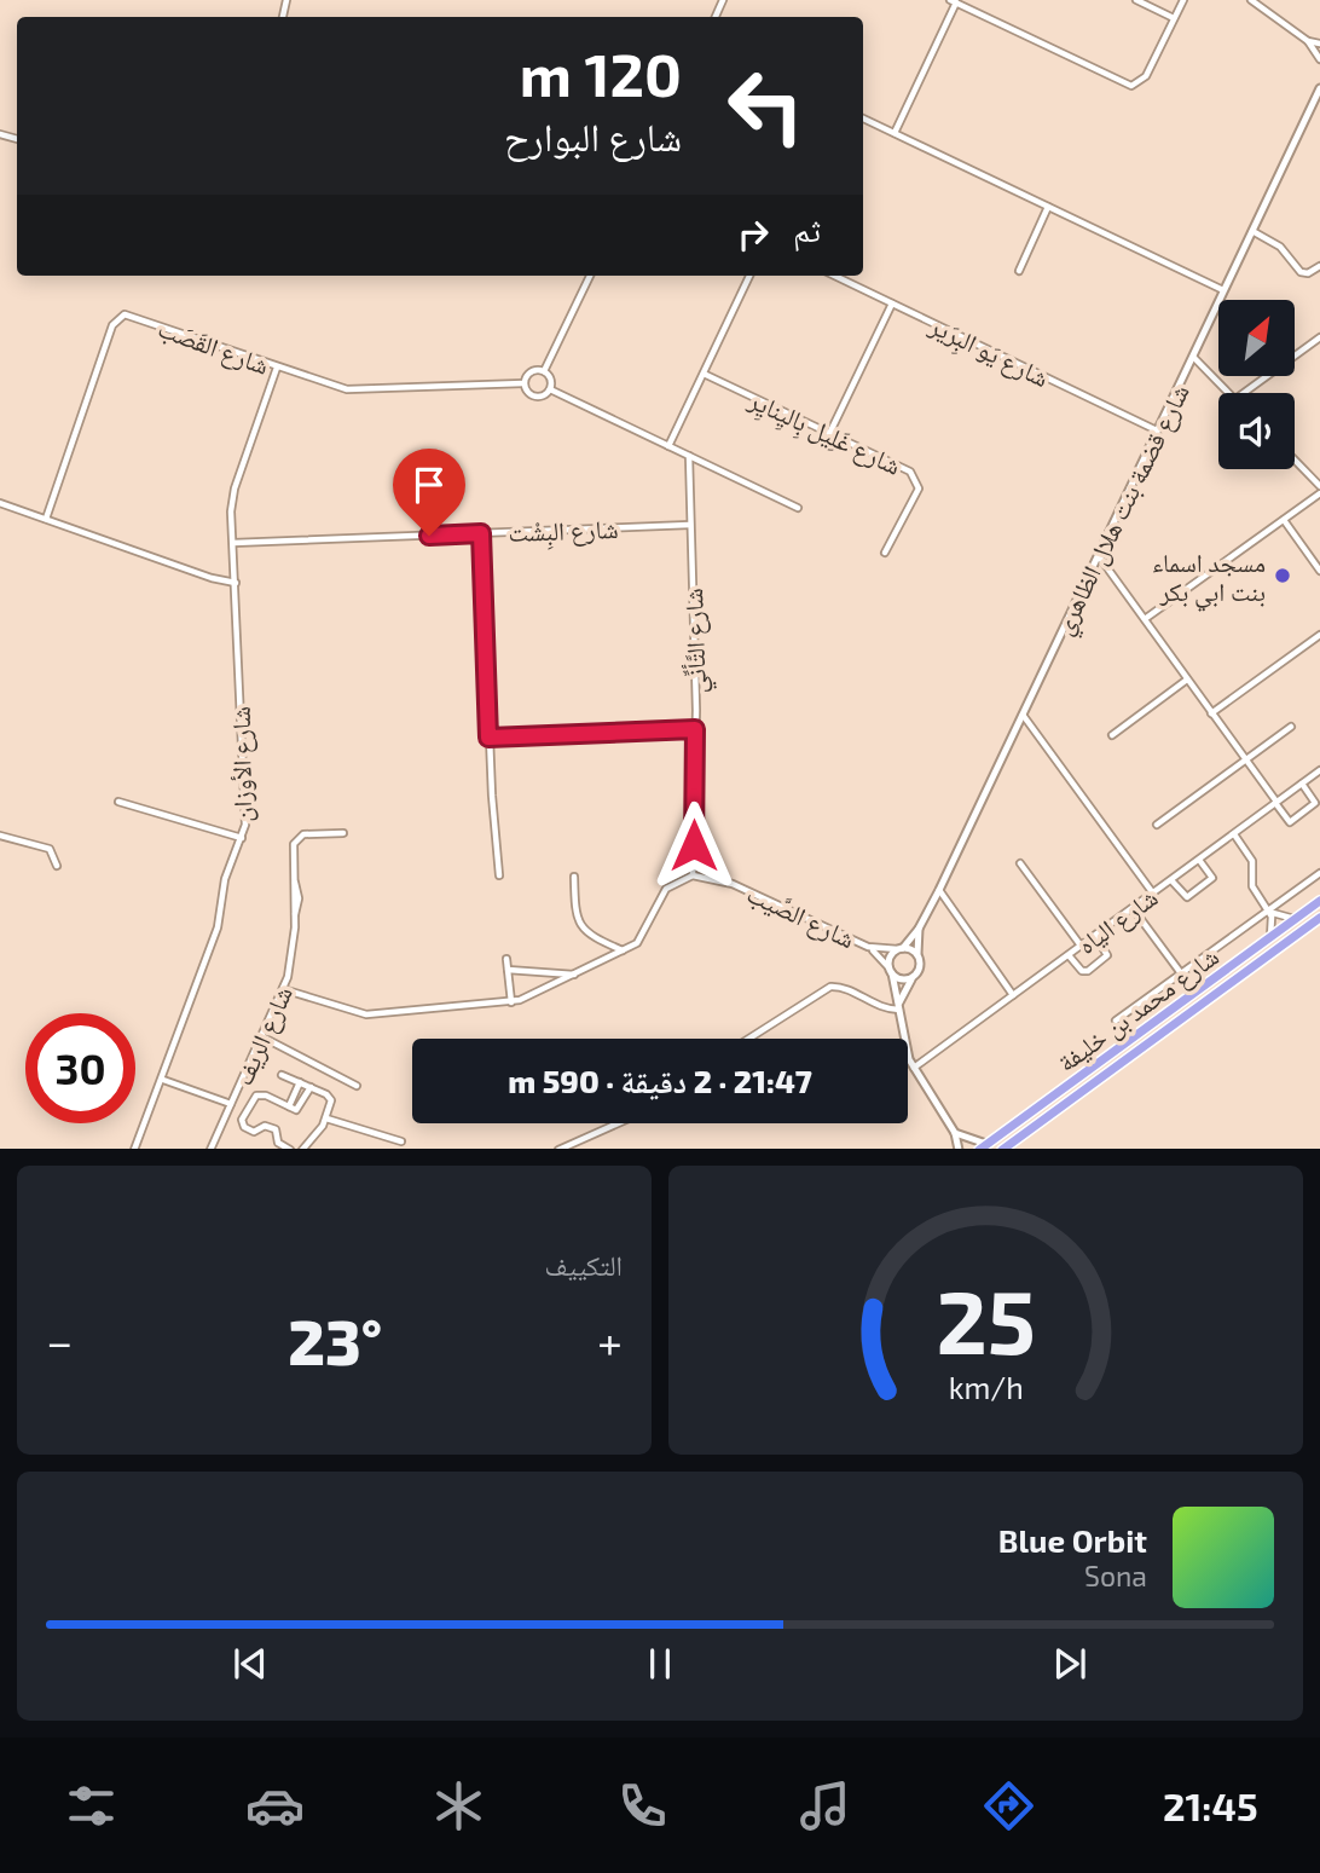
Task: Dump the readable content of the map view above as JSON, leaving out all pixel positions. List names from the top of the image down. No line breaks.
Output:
{"streets":{"highway":["شارع محمد بن خليفة"],"street":["شارع القَصَب","شارع يَو البِرَير","شارع غَلِيل بِاليِنايِر","شارع قضمة بنت هلال الظاهري","شارع البِشْت","شارع التَّأنِّي","شارع الأوزان","شارع الصَّيب","شارع الياه","شارع الريف"]},"crossings":[["شارع القَصَب","شارع الأوزان"],["شارع يَو البِرَير","شارع قضمة بنت هلال الظاهري"],["شارع قضمة بنت هلال الظاهري","شارع الصَّيب"],["شارع البِشْت","شارع التَّأنِّي"],["شارع البِشْت","شارع الأوزان"],["شارع التَّأنِّي","شارع الصَّيب"]],"places":["مسجد اسماء بنت ابي بكر"],"north":"top right","page":{"turn":["120 m","شارع البوارح"],"then":"ثم","limit":"30","trip":"21:47 · 2 دقيقة · 590 m","tile":"التكييف","heat":["−","23°","+"],"song":["Blue Orbit","Sona"],"tabs":"21:45","gauge":["25","km/h"]}}
